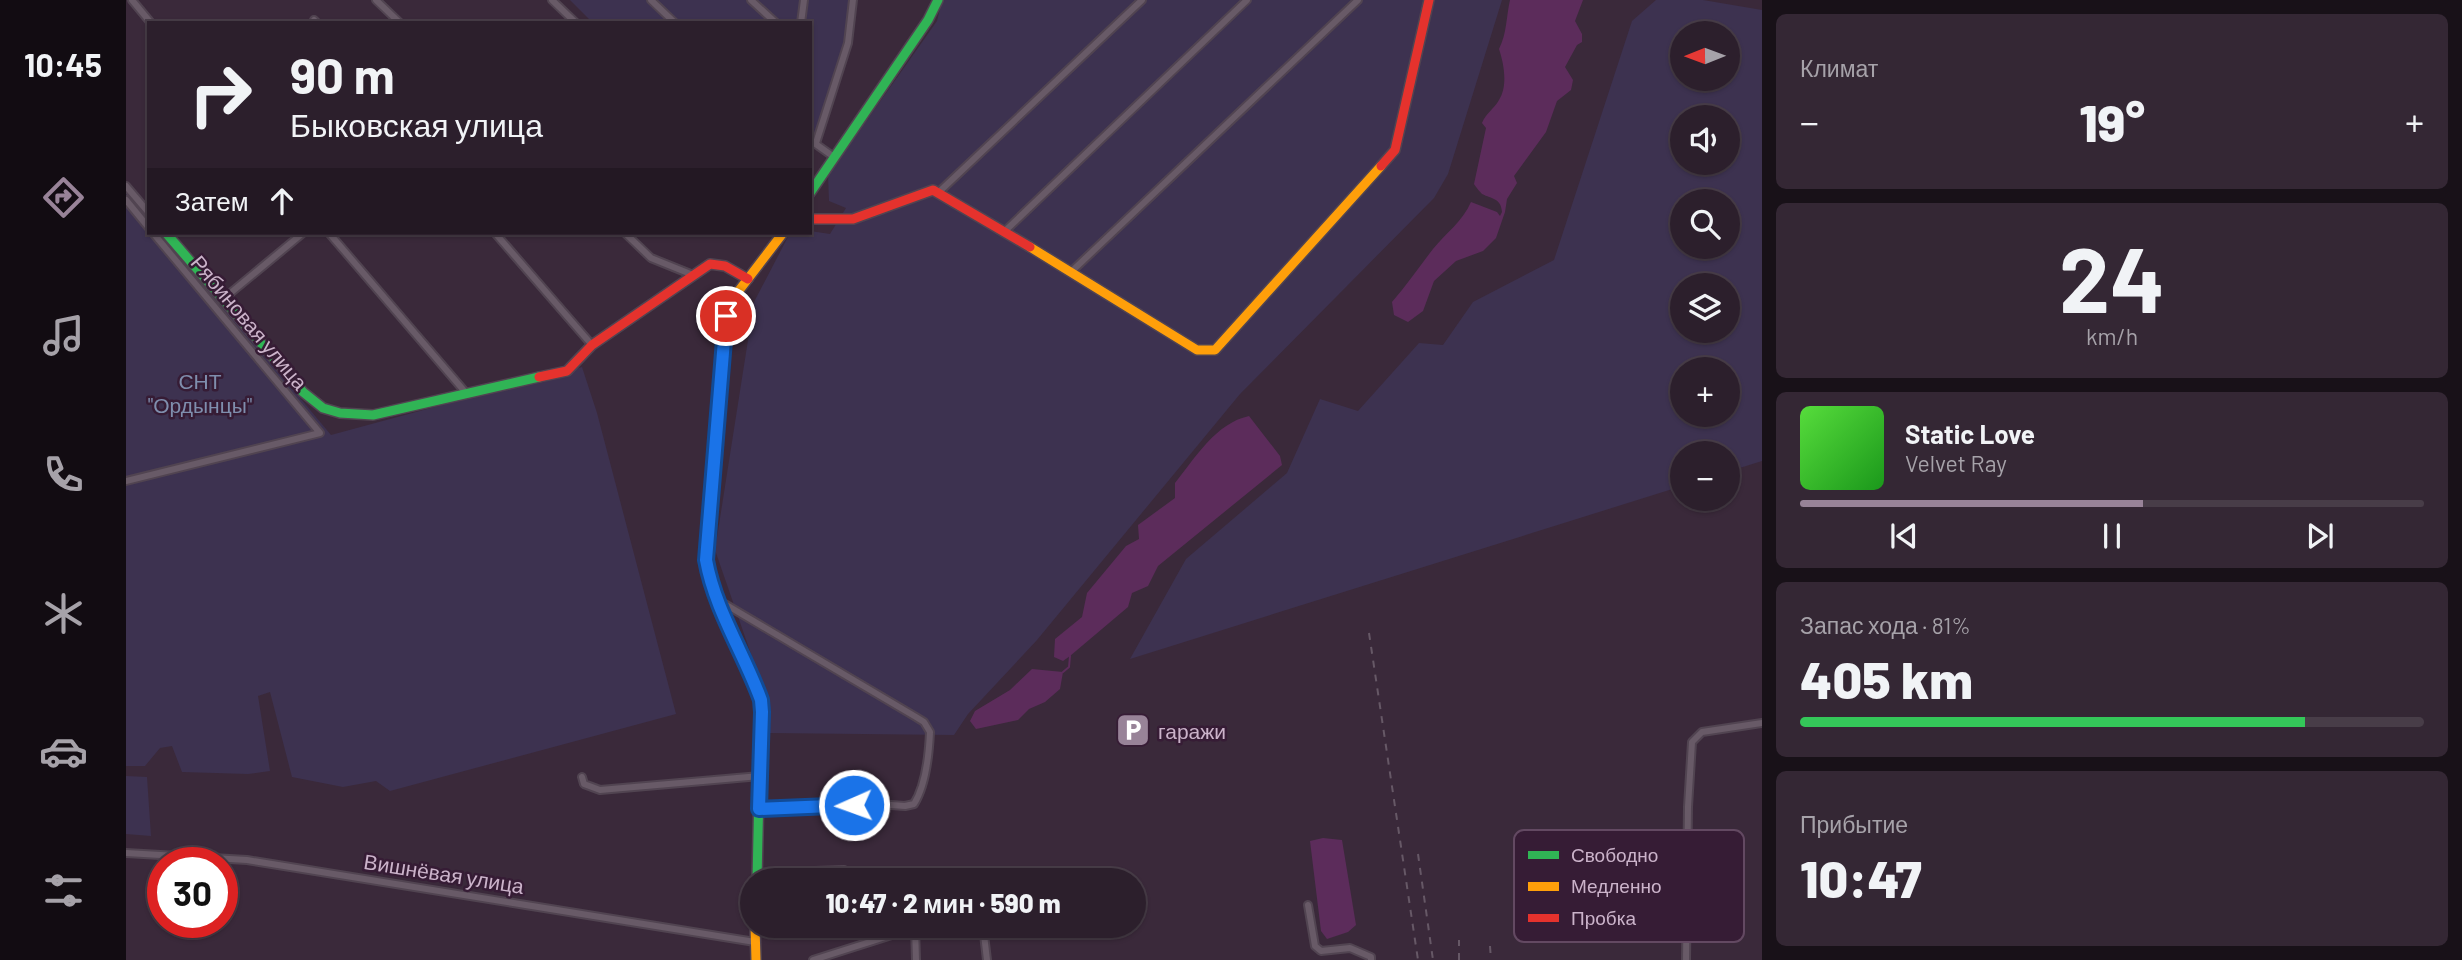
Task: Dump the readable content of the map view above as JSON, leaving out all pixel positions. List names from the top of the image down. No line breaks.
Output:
{"streets":{"street":["Рябиновая улица","Вишнёвая улица"]},"parks":["СНТ \"Ордынцы\""],"places":{"parking":["гаражи"]},"legend":["Свободно","Медленно","Пробка"],"north":"left","page":{"tabs":"10:45","tile":["Климат",["24","km/h"],["Запас хода · 81%","405 km"],["Прибытие","10:47"]],"map_buttons":["+","−"],"turn":["90 m","Быковская улица"],"heat":["−","19°","+"],"then":"Затем","song":["Static Love","Velvet Ray"],"limit":"30","trip":"10:47 · 2 мин · 590 m"}}
